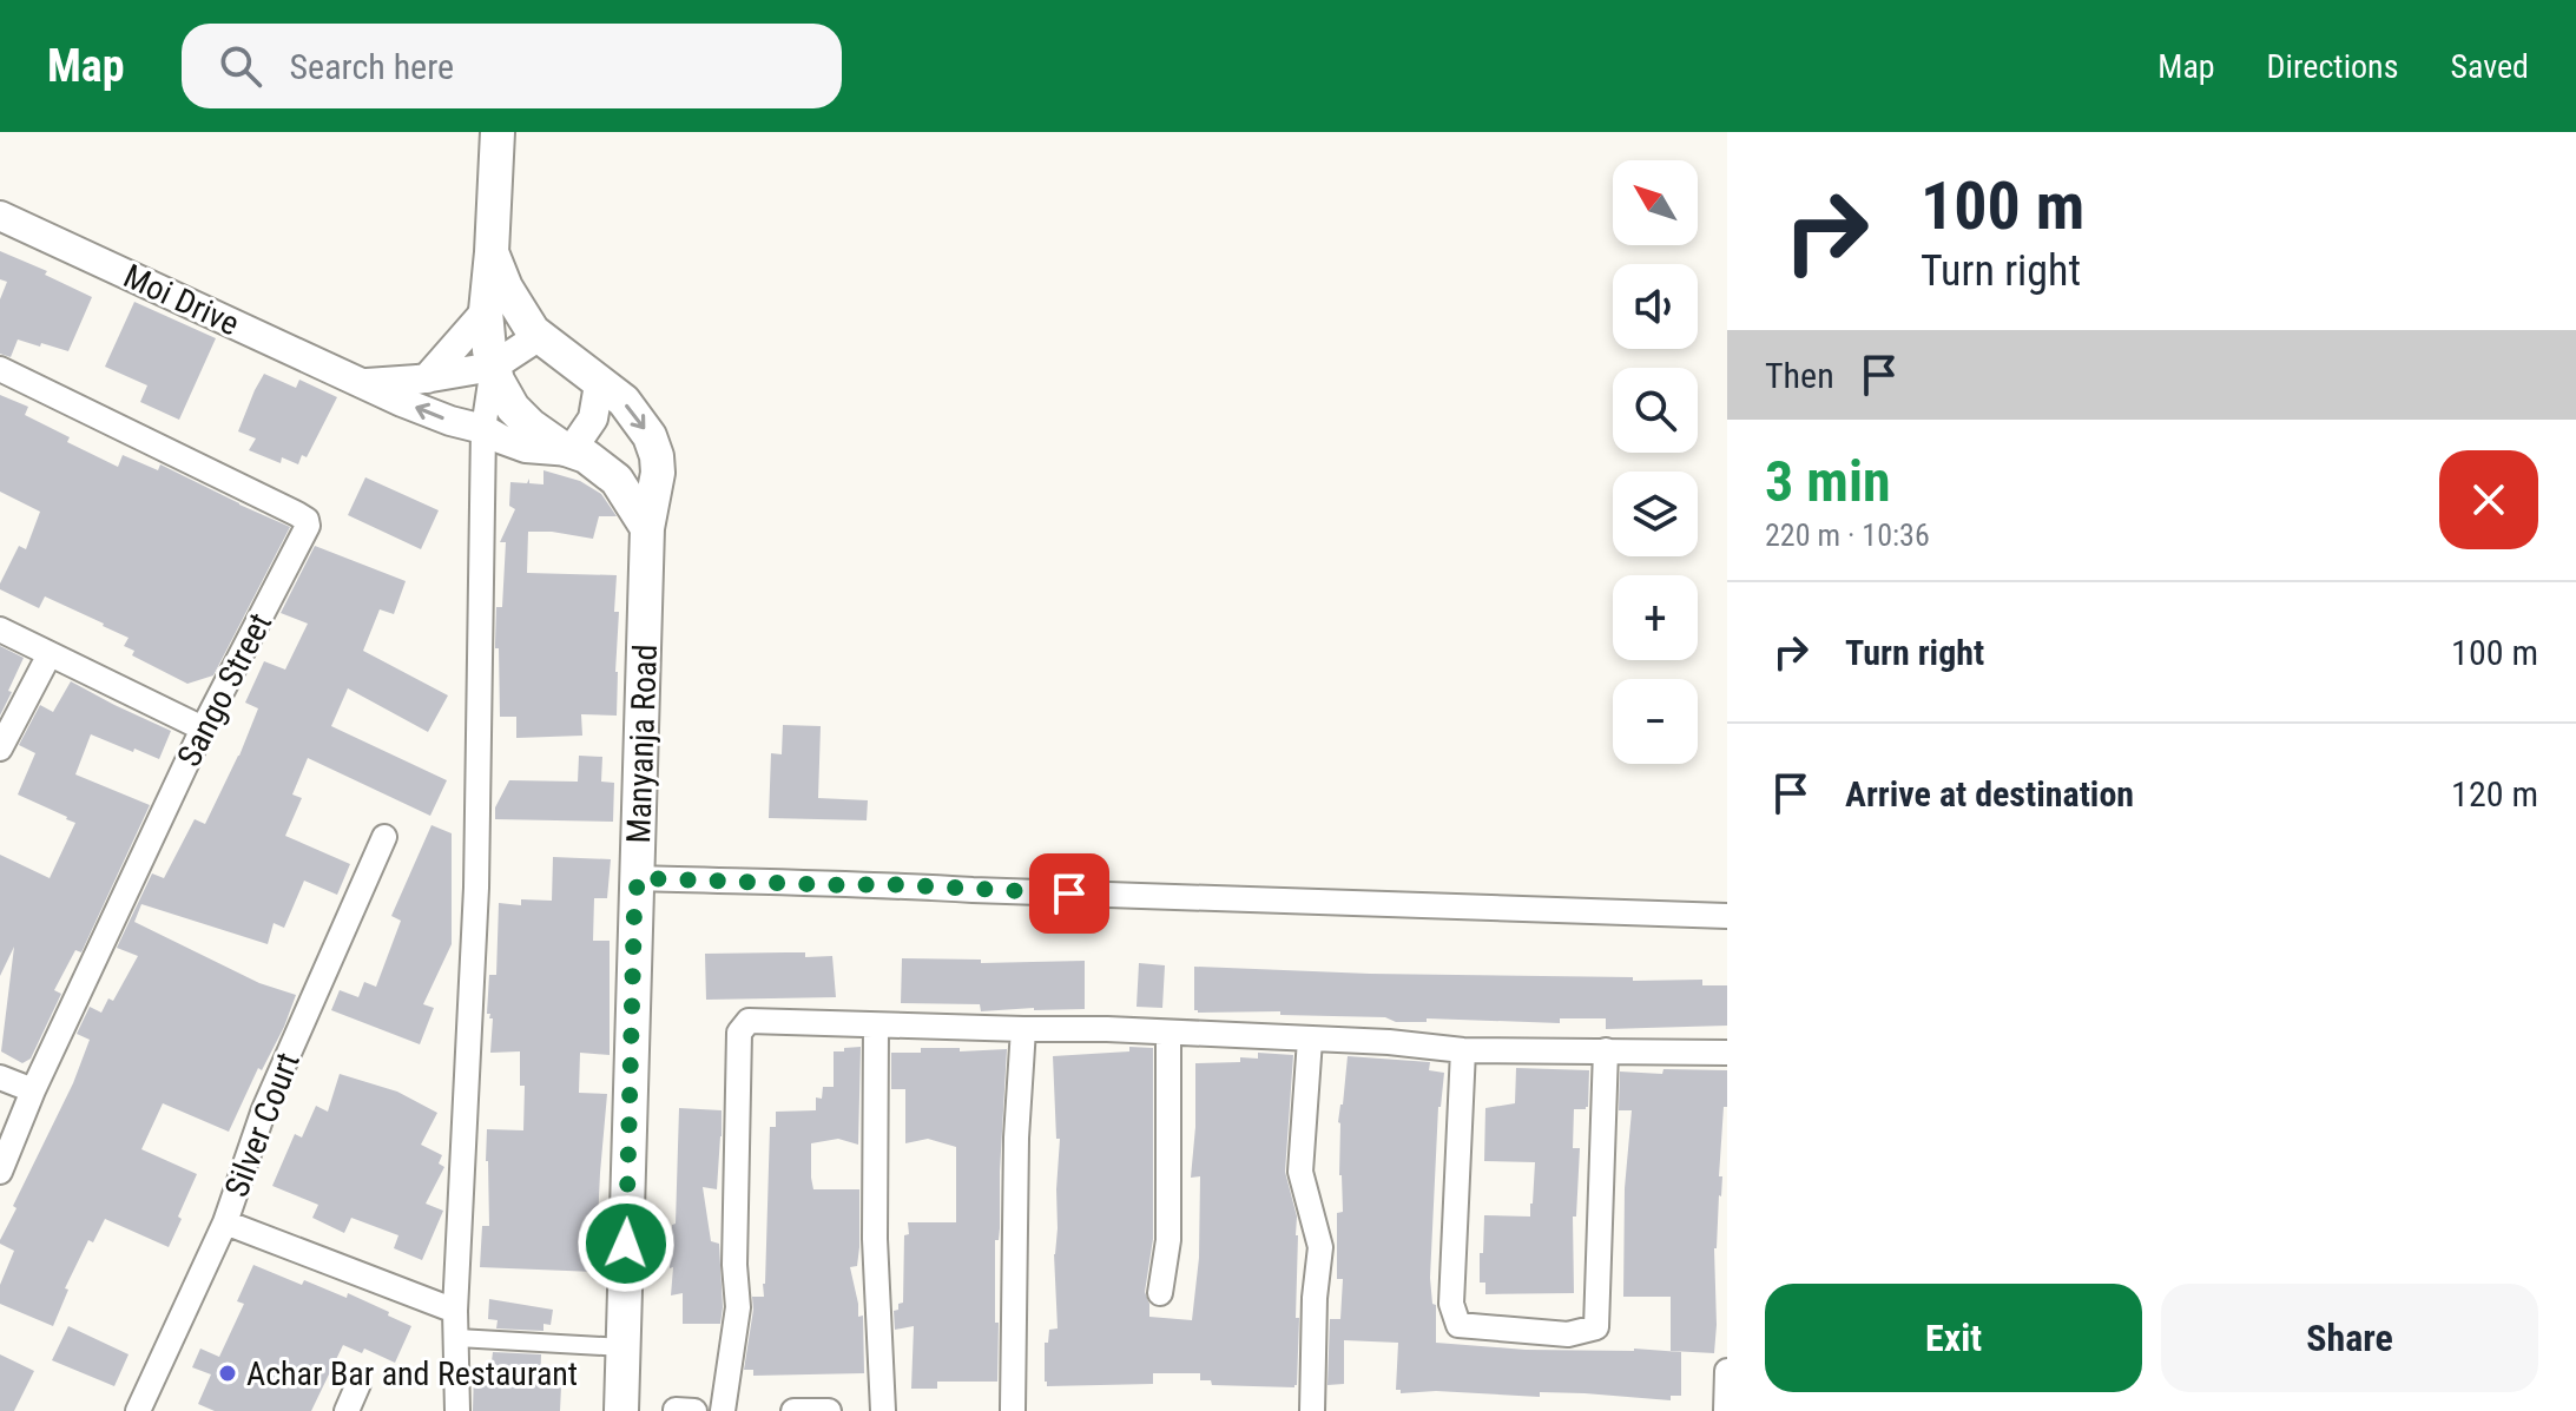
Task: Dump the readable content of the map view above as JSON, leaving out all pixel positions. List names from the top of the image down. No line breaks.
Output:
{"streets":{"main road":["Manyanja Road"],"street":["Moi Drive","Sango Street","Silver Court"]},"crossings":[["Moi Drive","Manyanja Road"]],"places":["Achar Bar and Restaurant"],"north":"top left","page":{"header":"Map","search":"Search here","nav":["Map","Directions","Saved"],"turn":["100 m","Turn right"],"map_buttons":["+","−"],"then":"Then","heading":["3 min","220 m · 10:36"],"list":[{"name":"Turn right","value":"100 m"},{"name":"Arrive at destination","value":"120 m"}],"buttons":["Exit","Share"]}}
